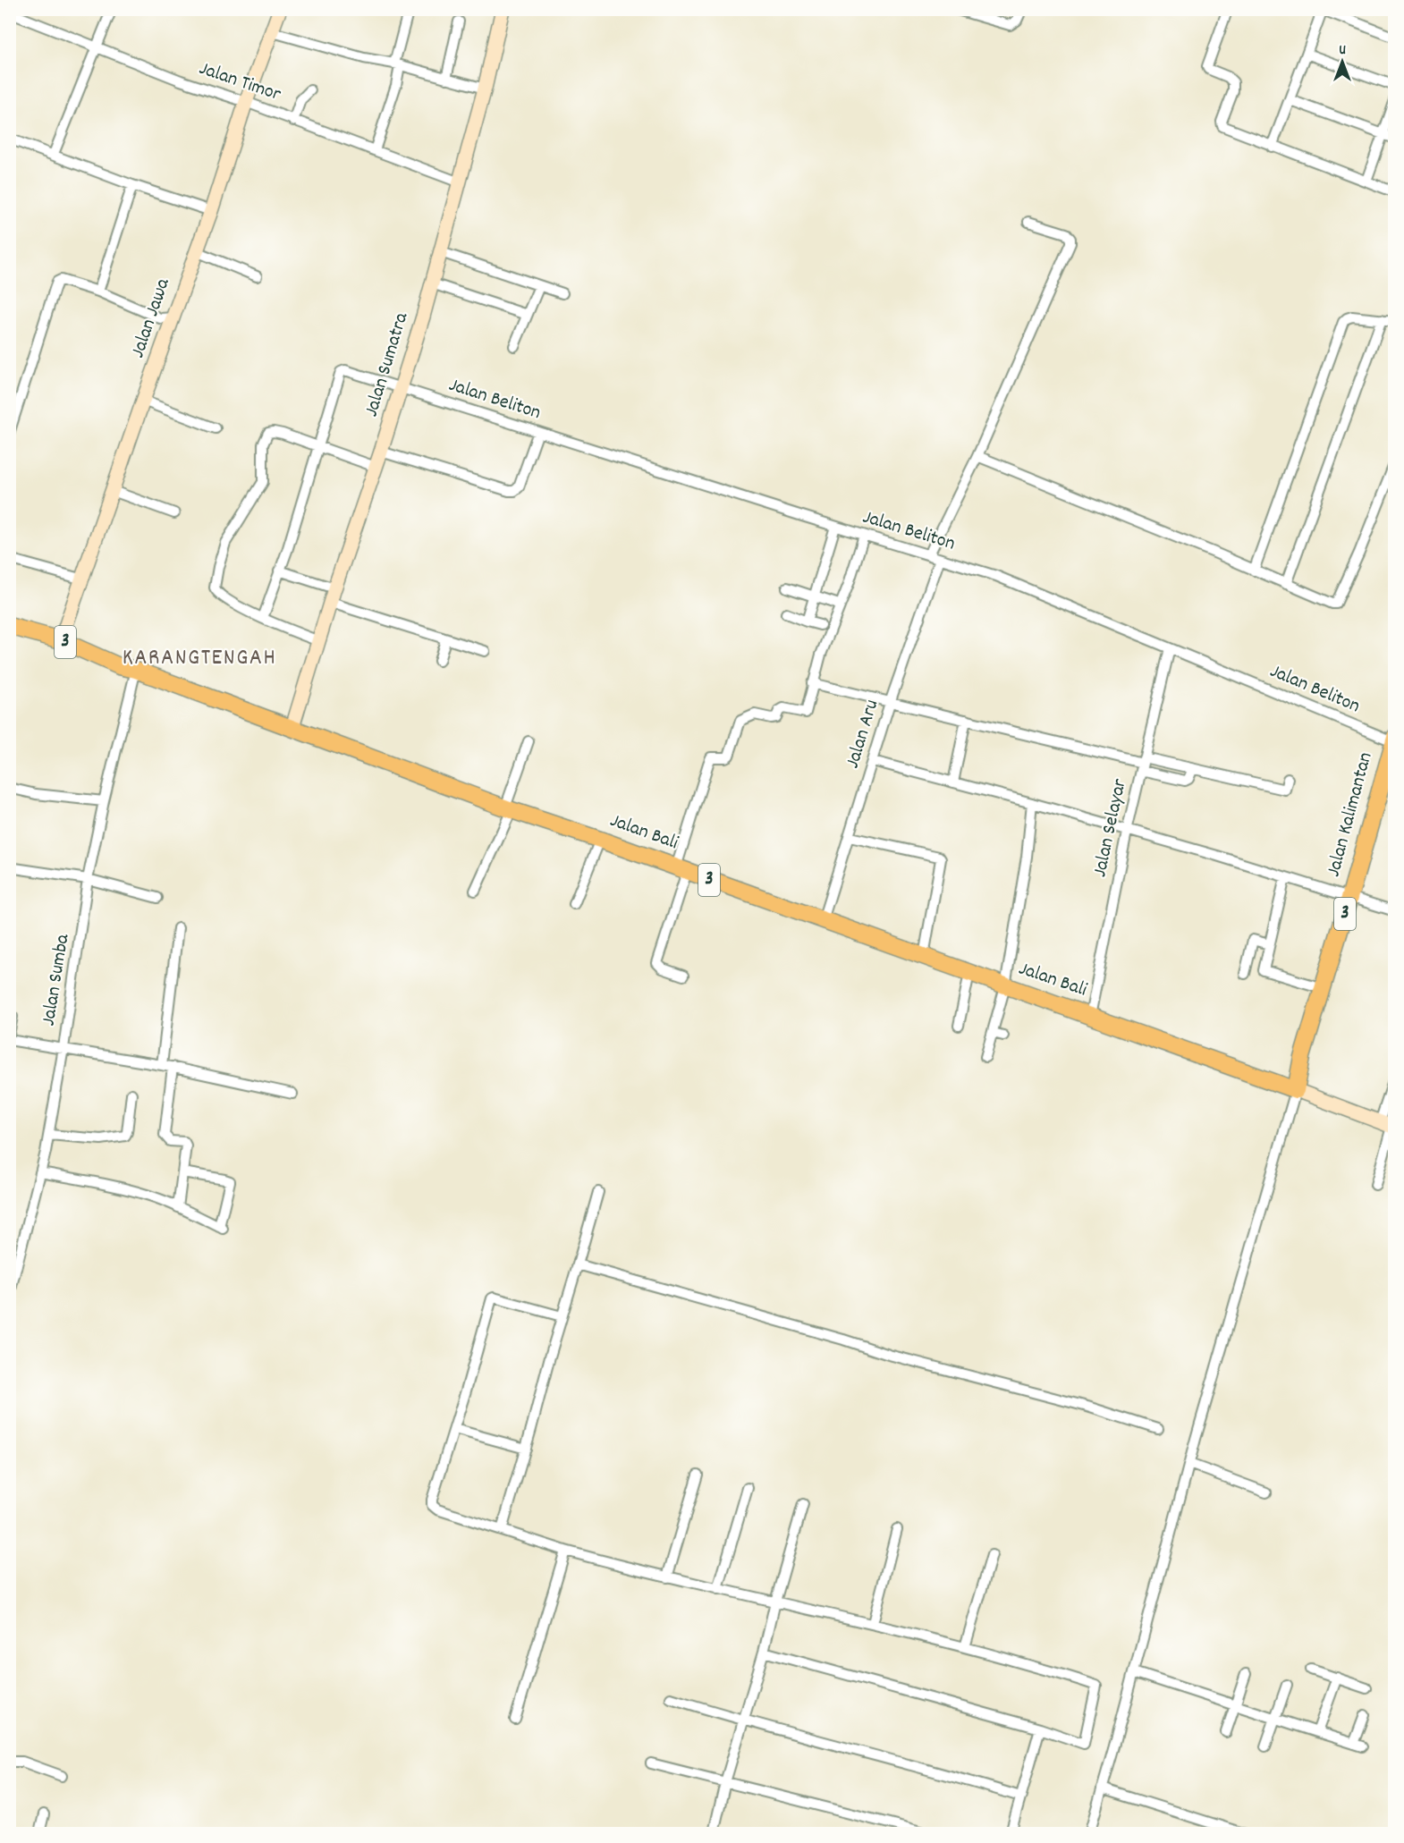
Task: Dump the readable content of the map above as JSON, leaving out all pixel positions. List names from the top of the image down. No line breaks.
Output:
{"streets":{"highway":["3","Jalan Kalimantan","Jalan Bali"],"main road":["Jalan Jawa","Jalan Sumatra"],"street":["Jalan Timor","Jalan Beliton","Jalan Aru","Jalan Selayar","Jalan Sumba"]},"crossings":[["Jalan Timor","Jalan Jawa"],["Jalan Timor","Jalan Sumatra"],["Jalan Jawa","Jalan Bali"],["Jalan Sumatra","Jalan Beliton"],["Jalan Sumatra","Jalan Bali"],["Jalan Beliton","Jalan Aru"],["Jalan Beliton","Jalan Kalimantan"],["Jalan Beliton","Jalan Selayar"],["Jalan Aru","Jalan Bali"],["Jalan Kalimantan","Jalan Bali"],["Jalan Selayar","Jalan Bali"],["Jalan Bali","Jalan Sumba"]],"districts":["KARANGTENGAH"],"north":"top"}
